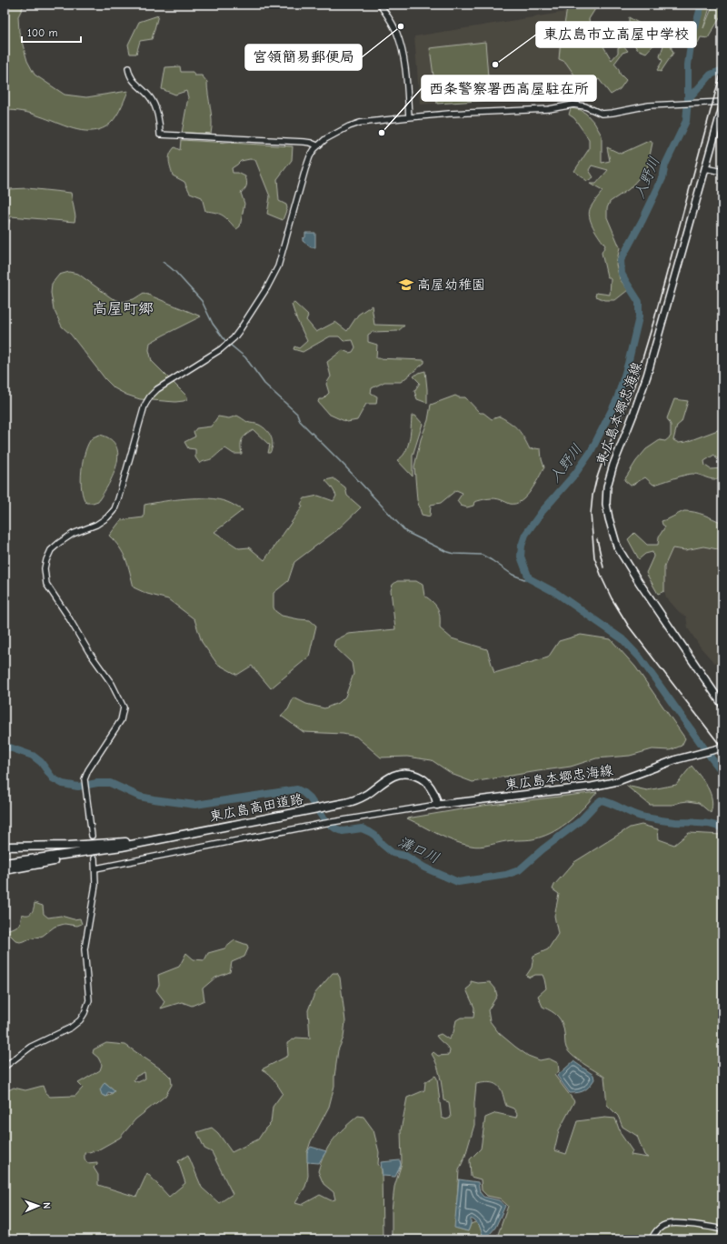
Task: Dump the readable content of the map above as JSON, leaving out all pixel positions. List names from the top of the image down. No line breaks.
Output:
{"streets":{"highway":["東広島高田道路"],"main road":["東広島本郷忠海線"]},"crossings":[["東広島本郷忠海線","東広島高田道路"]],"districts":["高屋町郷"],"water":["入野川","溝口川"],"places":{"other":["宮領簡易郵便局","東広島市立高屋中学校","西条警察署西高屋駐在所"],"school or university":["高屋幼稚園"]},"scale_bar":"100 m","north":"right"}
